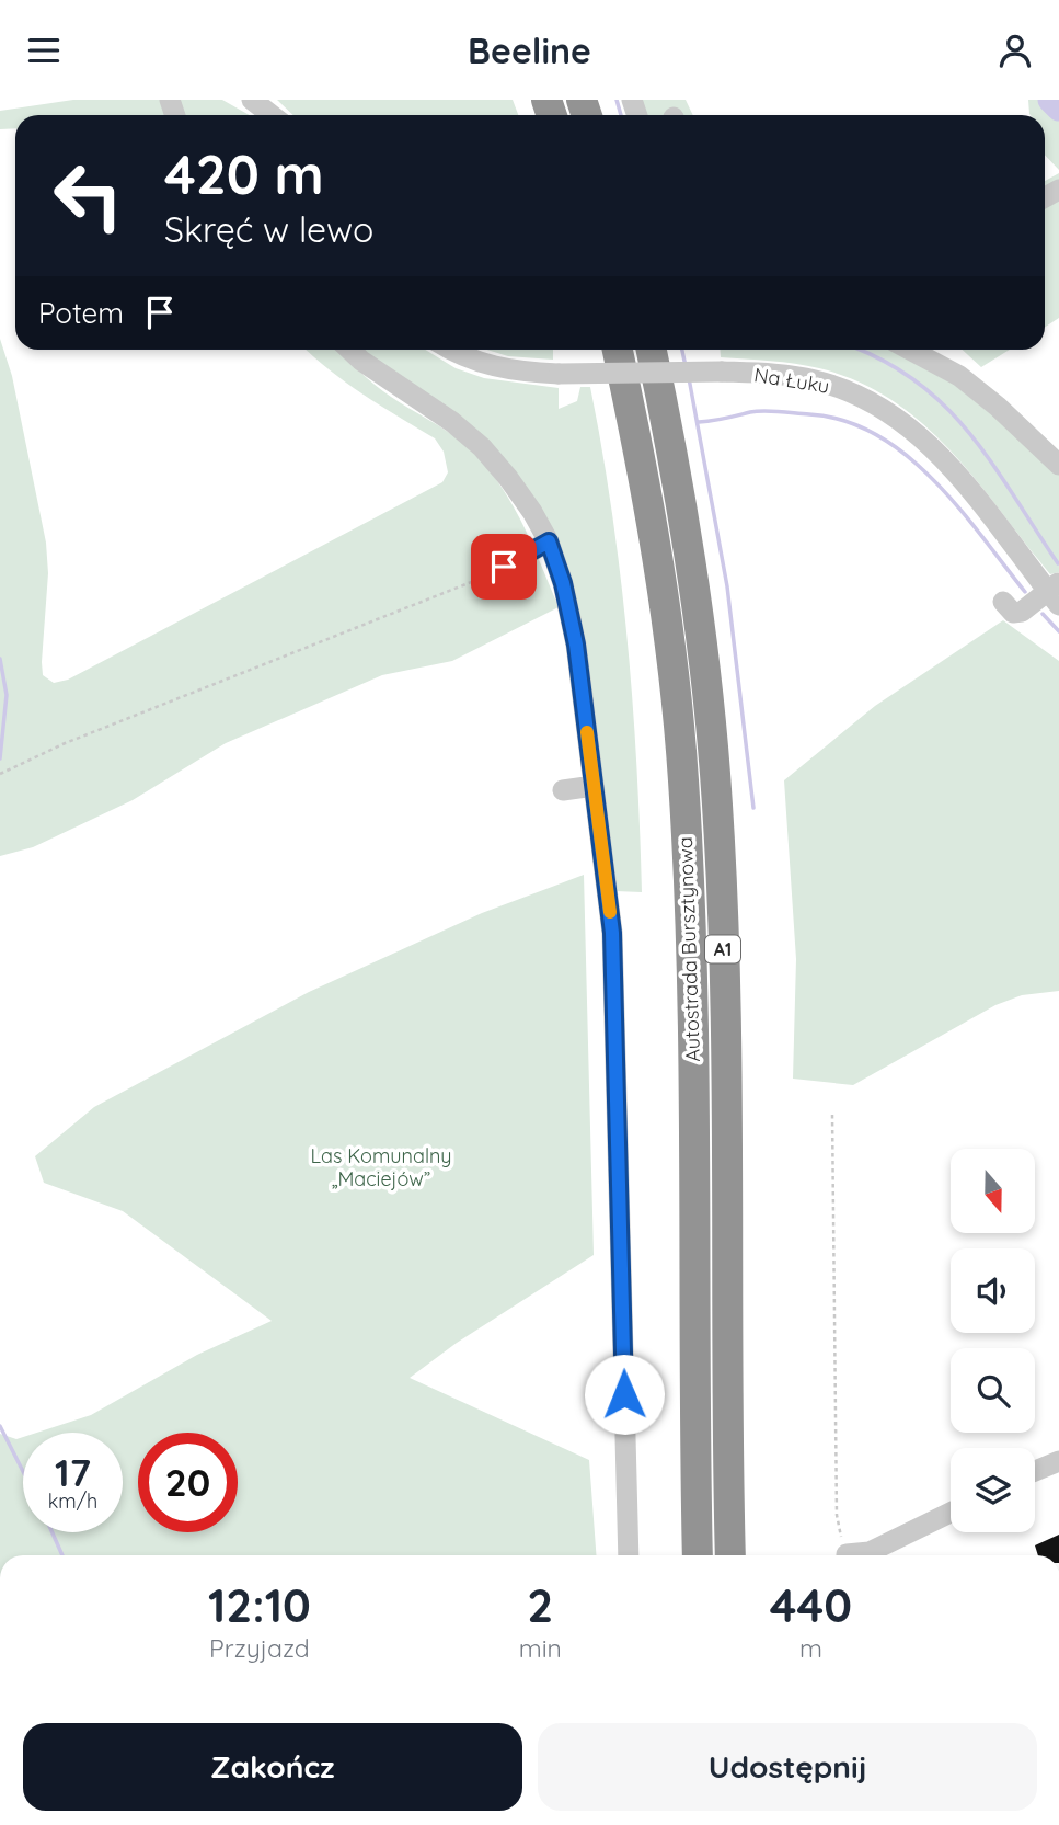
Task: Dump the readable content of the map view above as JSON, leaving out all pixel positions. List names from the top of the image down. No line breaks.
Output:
{"streets":{"highway":["Autostrada Bursztynowa","A1"],"street":["Na Łuku"]},"parks":["Las Komunalny „Maciejów”"],"north":"bottom","page":{"header":"Beeline","turn":["420 m","Skręć w lewo"],"then":"Potem","speed":"17 km/h","limit":"20","eta":["12:10","Przyjazd","2","min","440","m"],"buttons":["Zakończ","Udostępnij"]}}
